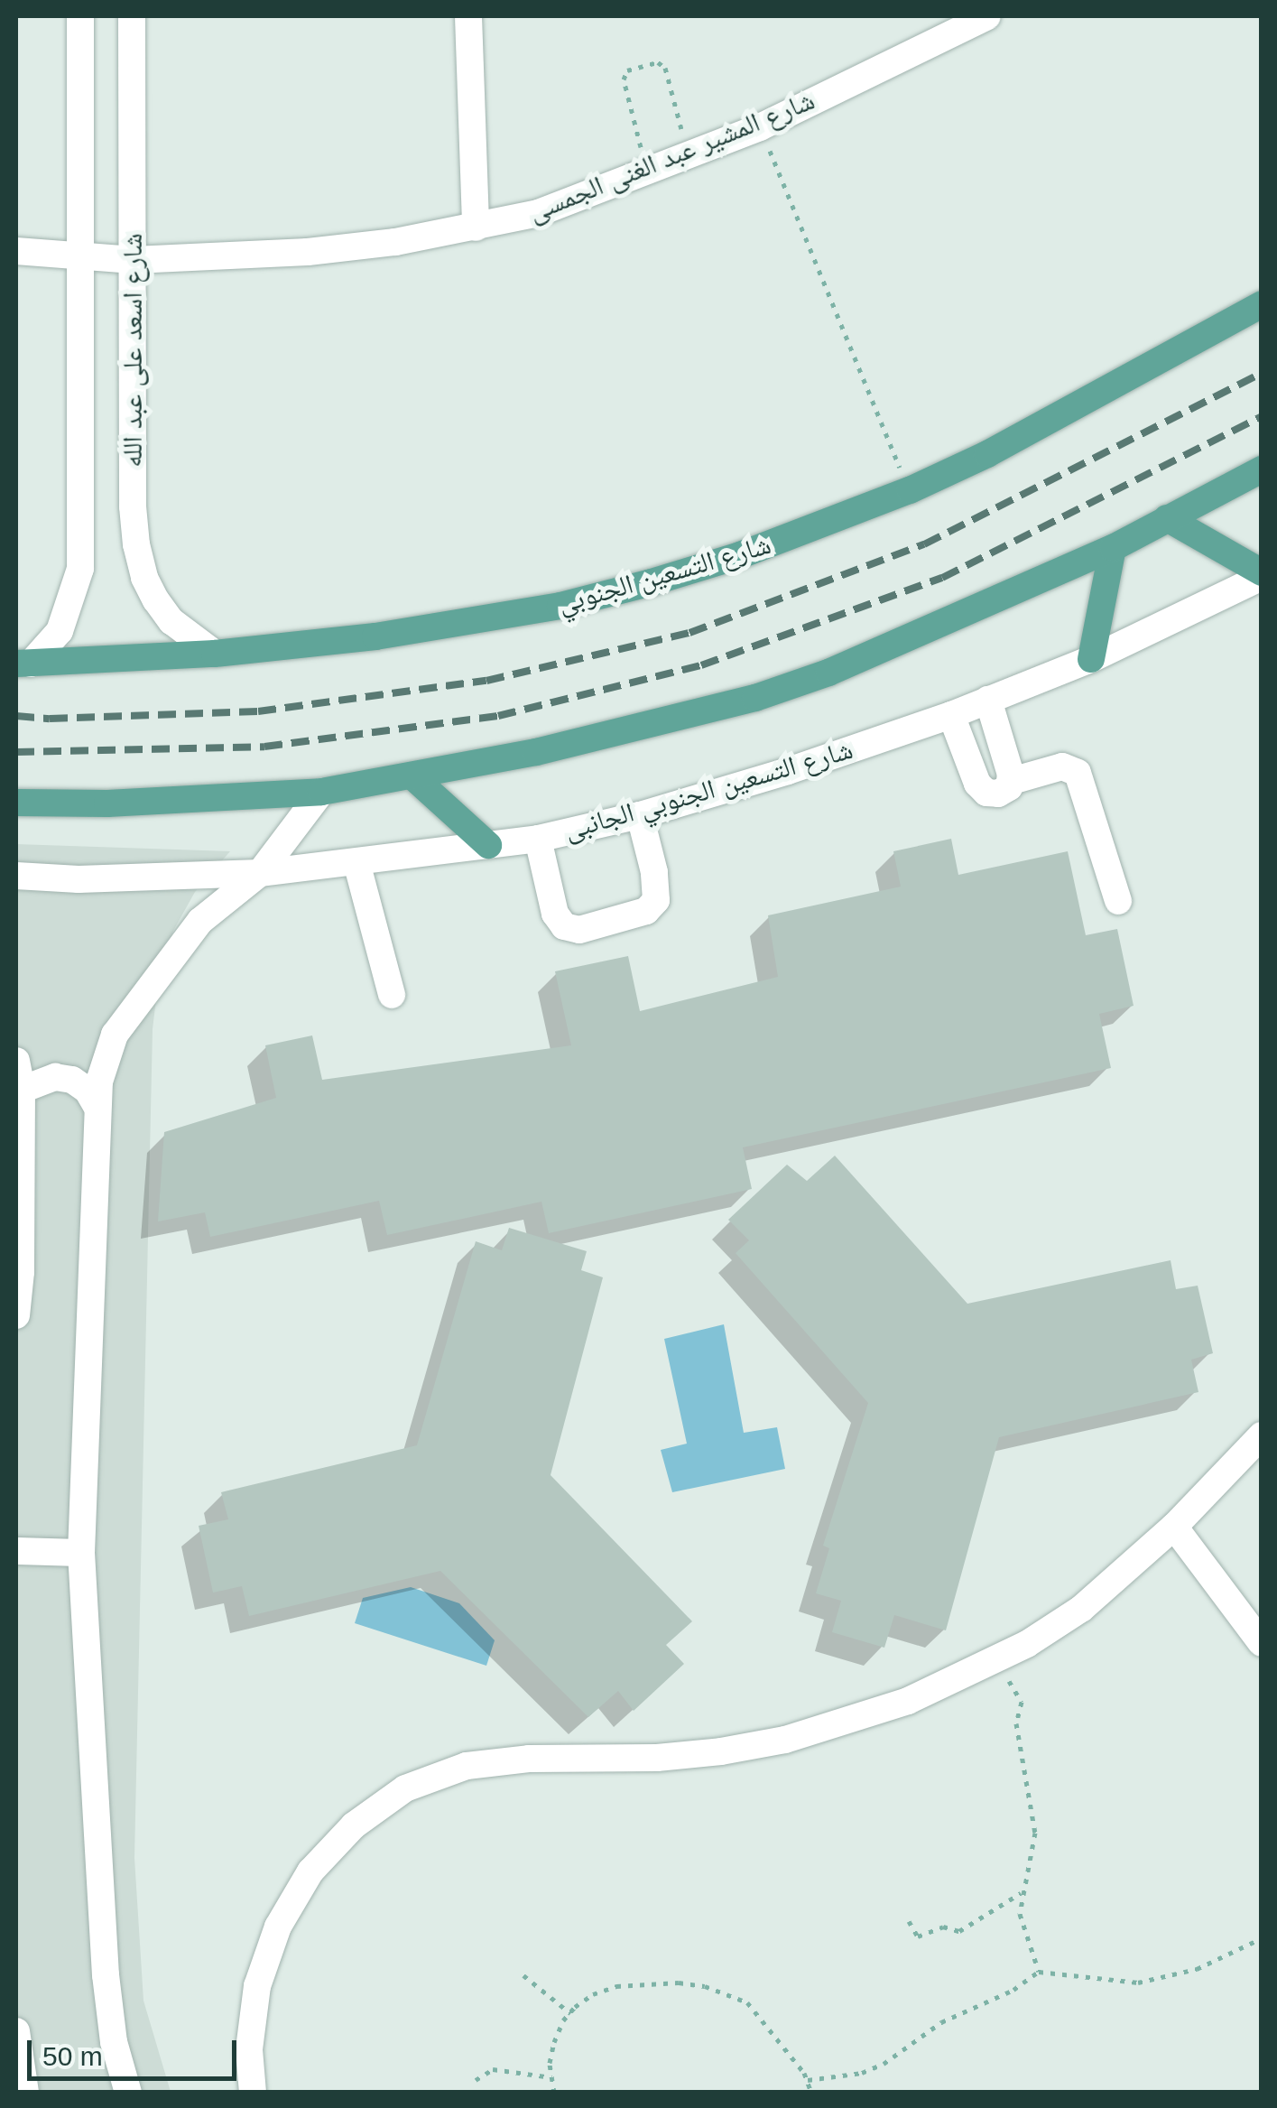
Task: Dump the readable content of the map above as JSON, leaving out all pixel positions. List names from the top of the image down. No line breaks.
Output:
{"streets":{"main road":["شارع التسعين الجنوبي"],"street":["شارع المشير عبد الغنى الجمسى","شارع اسعد على عبد الله","شارع التسعين الجنوبي الجانبى"]},"crossings":[["شارع المشير عبد الغنى الجمسى","شارع اسعد على عبد الله"],["شارع اسعد على عبد الله","شارع التسعين الجنوبي"]],"scale_bar":"50 m"}
